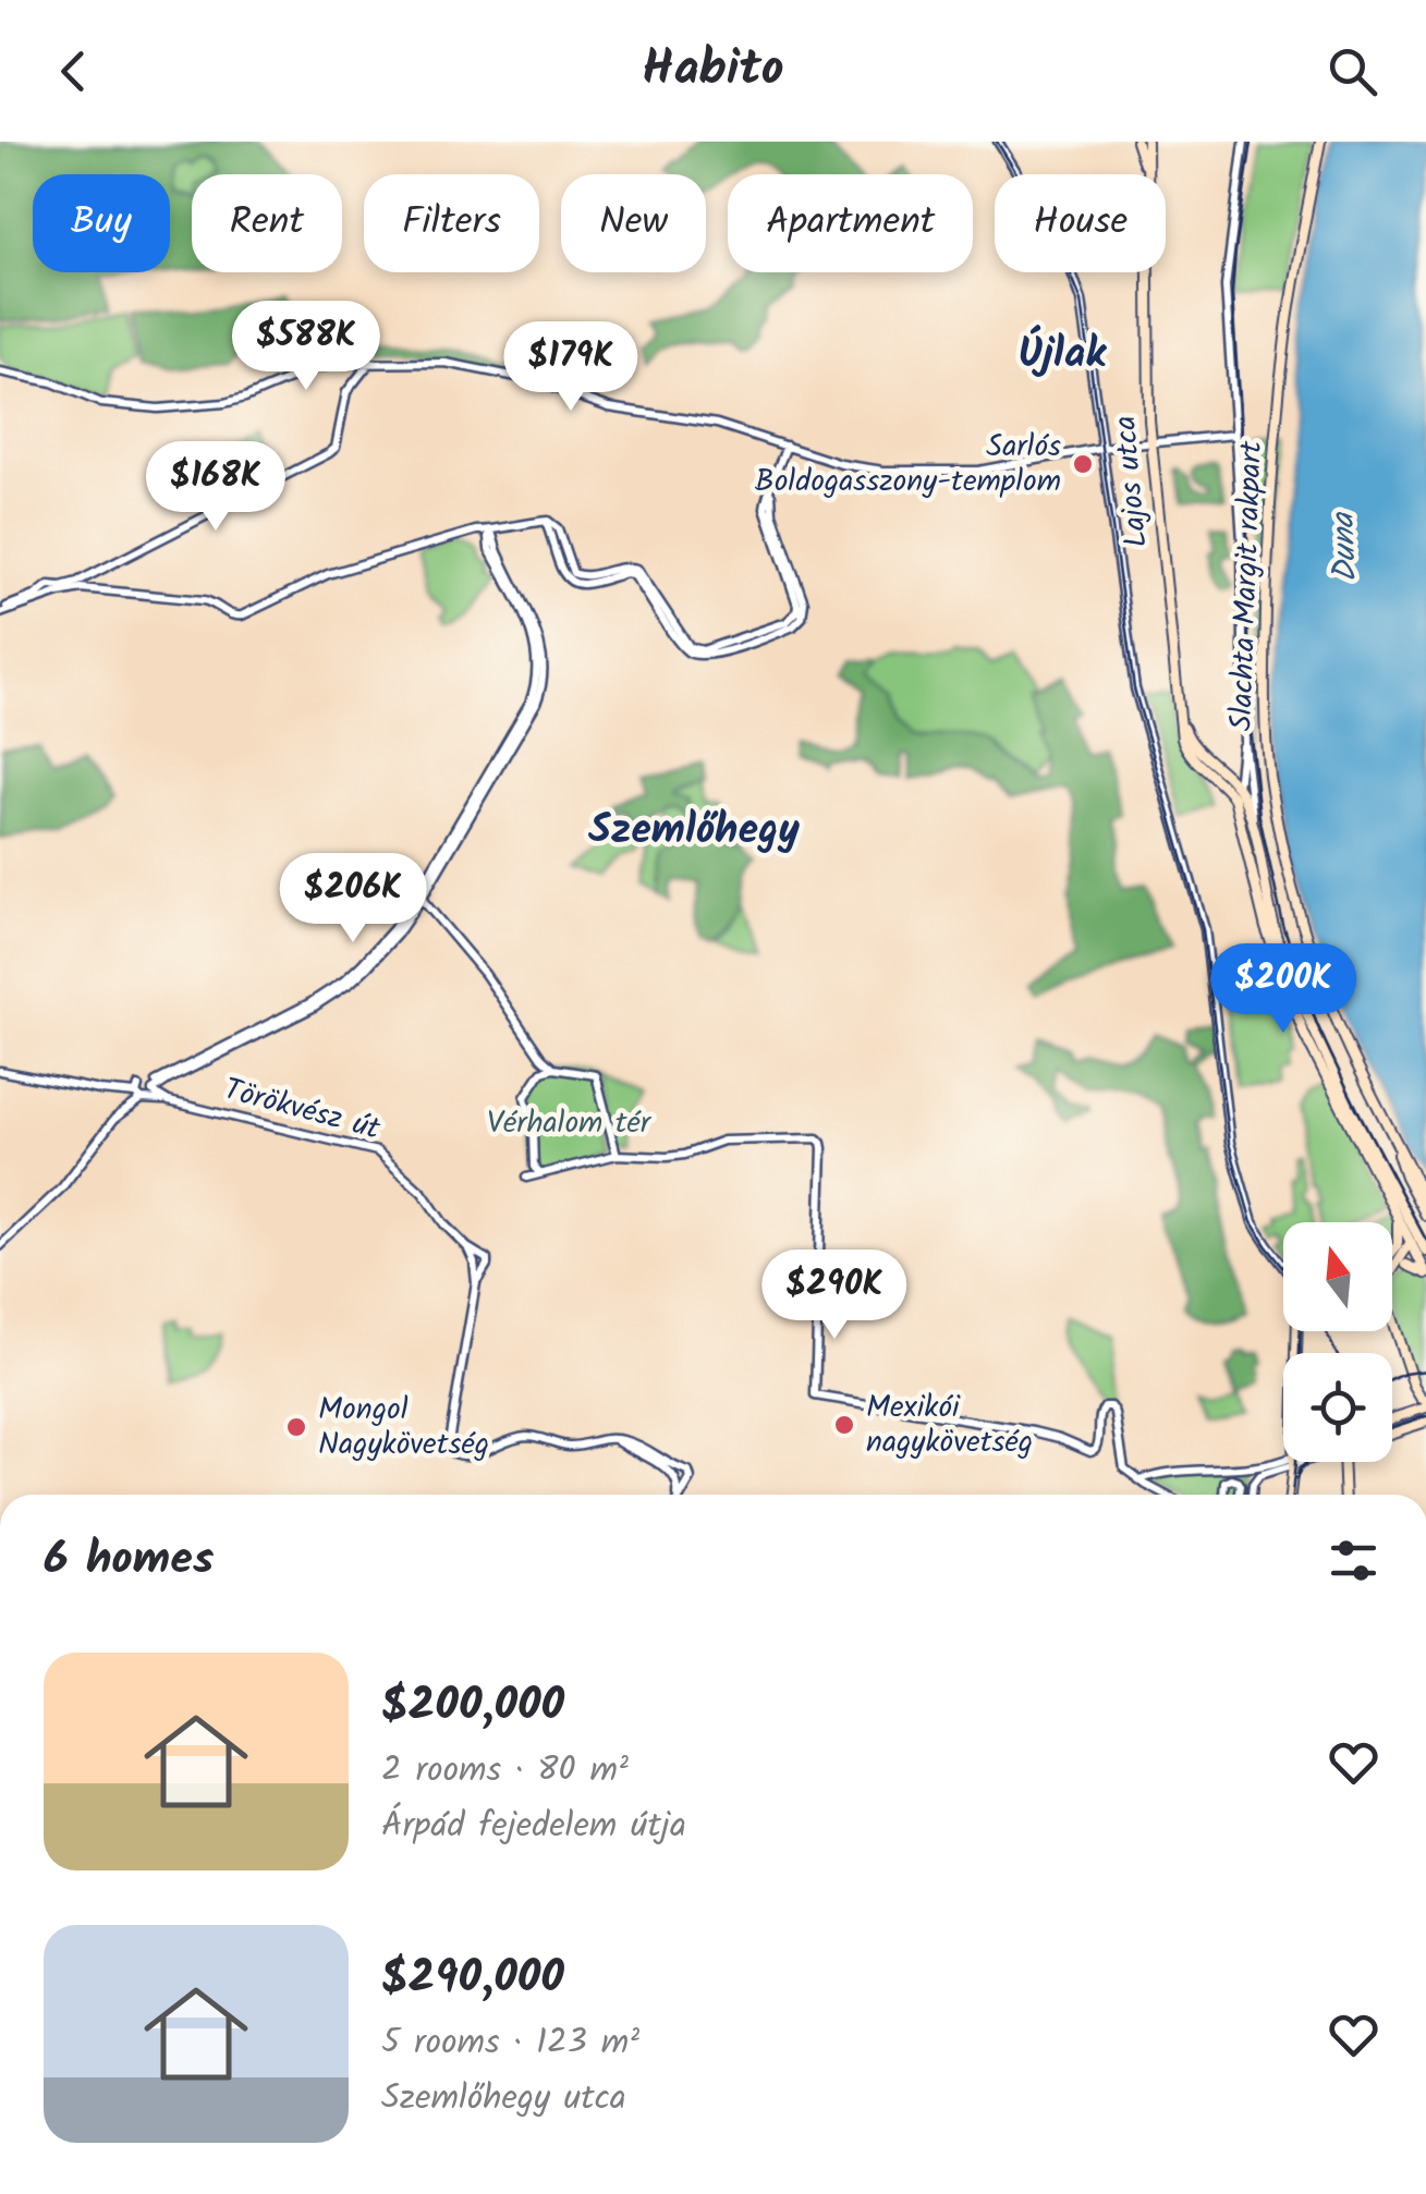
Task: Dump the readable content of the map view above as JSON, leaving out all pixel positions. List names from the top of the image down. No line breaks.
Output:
{"streets":{"main road":["Lajos utca","Slachta Margit rakpart"],"street":["Törökvész út"]},"districts":["Újlak","Szemlőhegy"],"water":["Duna"],"parks":["Vérhalom tér"],"places":["Sarlós Boldogasszony-templom","Mexikói nagykövetség","Mongol Nagykövetség"],"north":"top","page":{"header":"Habito","chip":["Buy","Rent","Filters","New","Apartment","House"],"price":["$588K","$179K","$168K","$206K","$200K","$290K"],"heading":"6 homes","list":[{"name":"$200,000","note":"2 rooms · 80 m² · Árpád fejedelem útja"},{"name":"$290,000","note":"5 rooms · 123 m² · Szemlőhegy utca"}]}}
